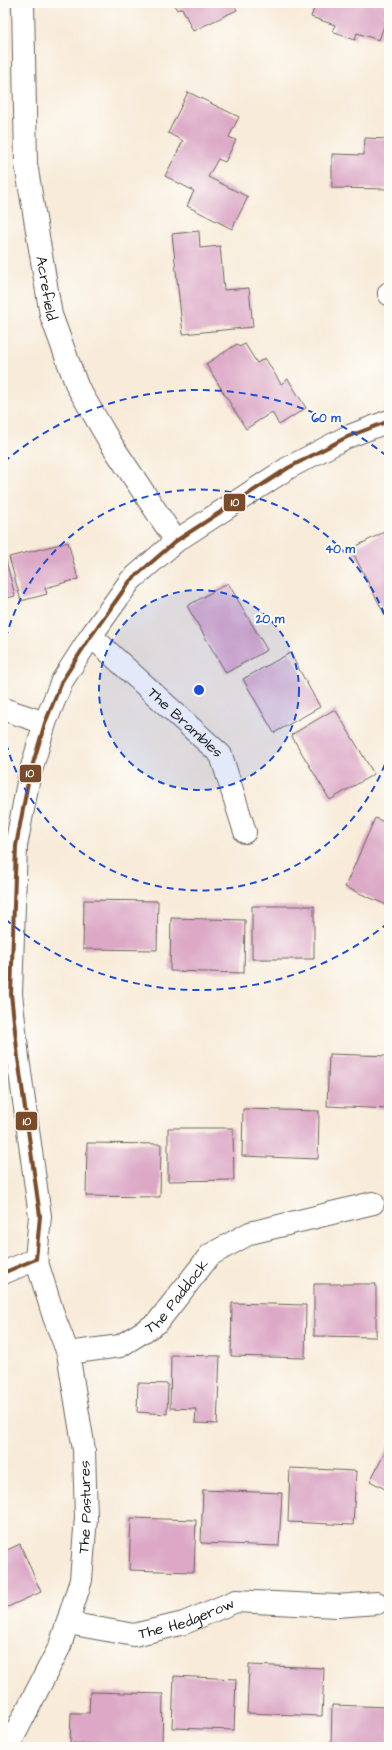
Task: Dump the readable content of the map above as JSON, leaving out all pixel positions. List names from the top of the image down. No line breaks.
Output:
{"streets":{"street":["Acrefield","The Brambles","The Paddock","The Pastures","The Hedgerow"]},"crossings":[["The Paddock","The Pastures"],["The Pastures","The Hedgerow"]],"lines":["transit line 10"],"rings":["60 m","40 m","20 m"]}
